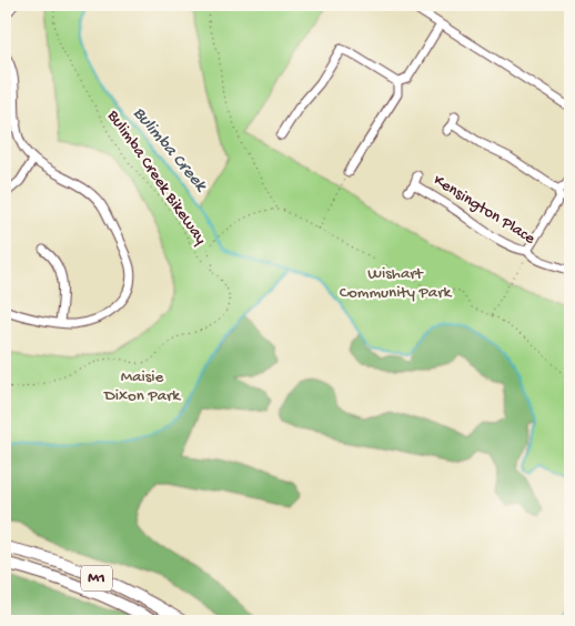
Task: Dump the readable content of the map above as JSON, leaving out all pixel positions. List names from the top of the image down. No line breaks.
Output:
{"streets":{"highway":["M1"],"street":["Kensington Place"],"path":["Bulimba Creek Bikeway"]},"water":["Bulimba Creek"],"parks":["Wishart Community Park","Maisie Dixon Park"]}
